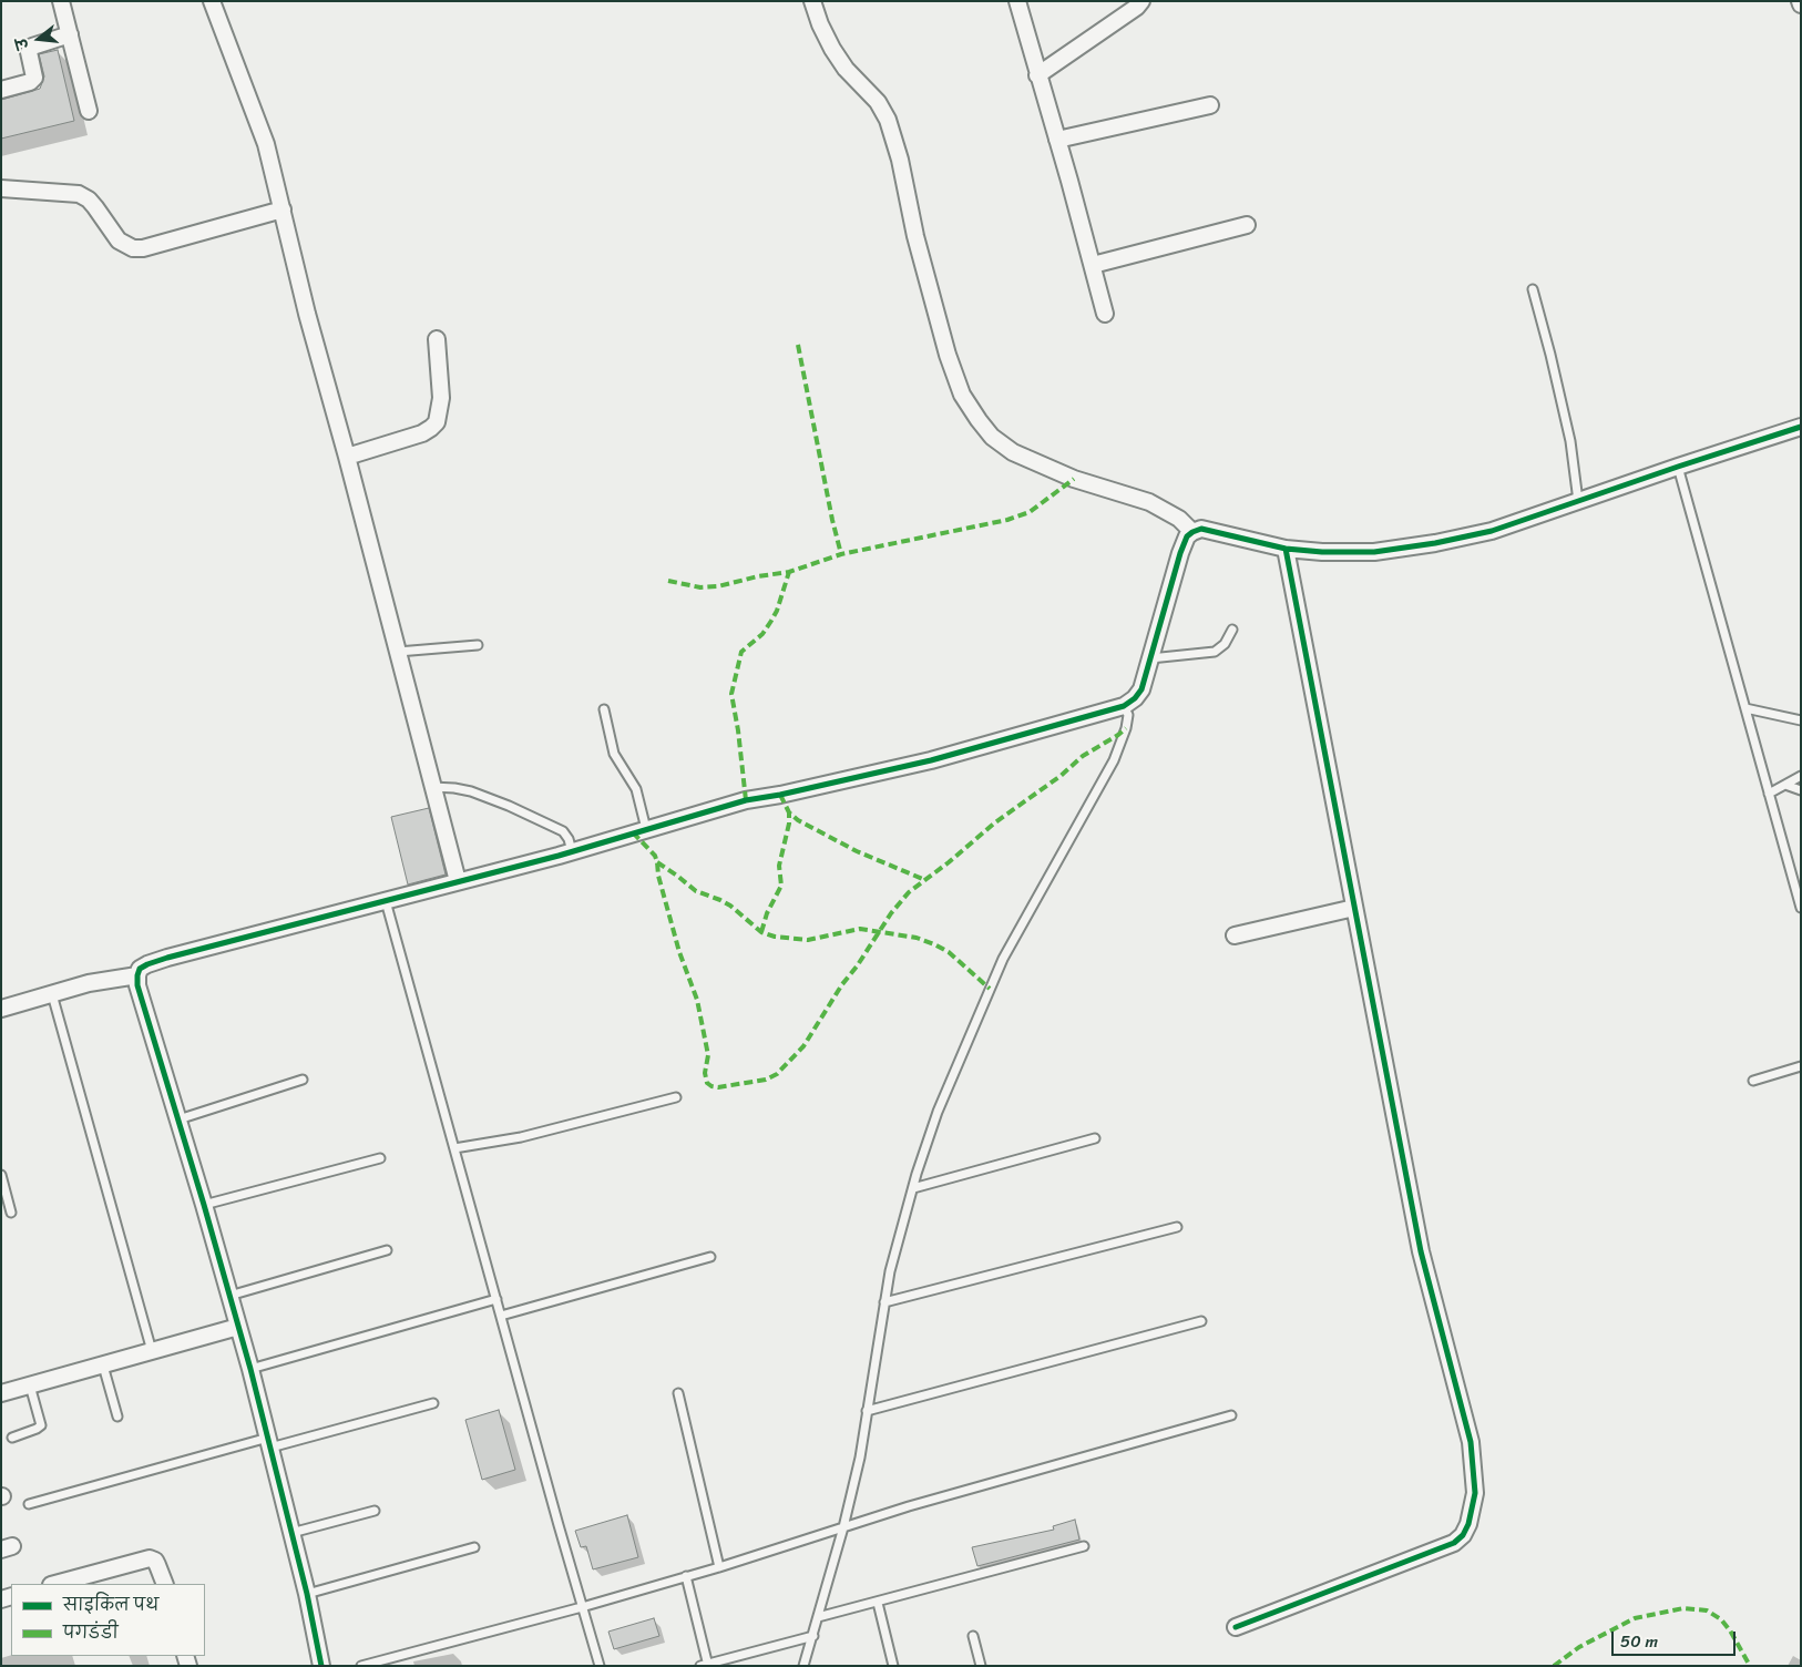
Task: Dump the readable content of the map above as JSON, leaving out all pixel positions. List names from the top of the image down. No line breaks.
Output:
{"legend":["साइकिल पथ","पगडंडी"],"scale_bar":"50 m","north":"left"}
